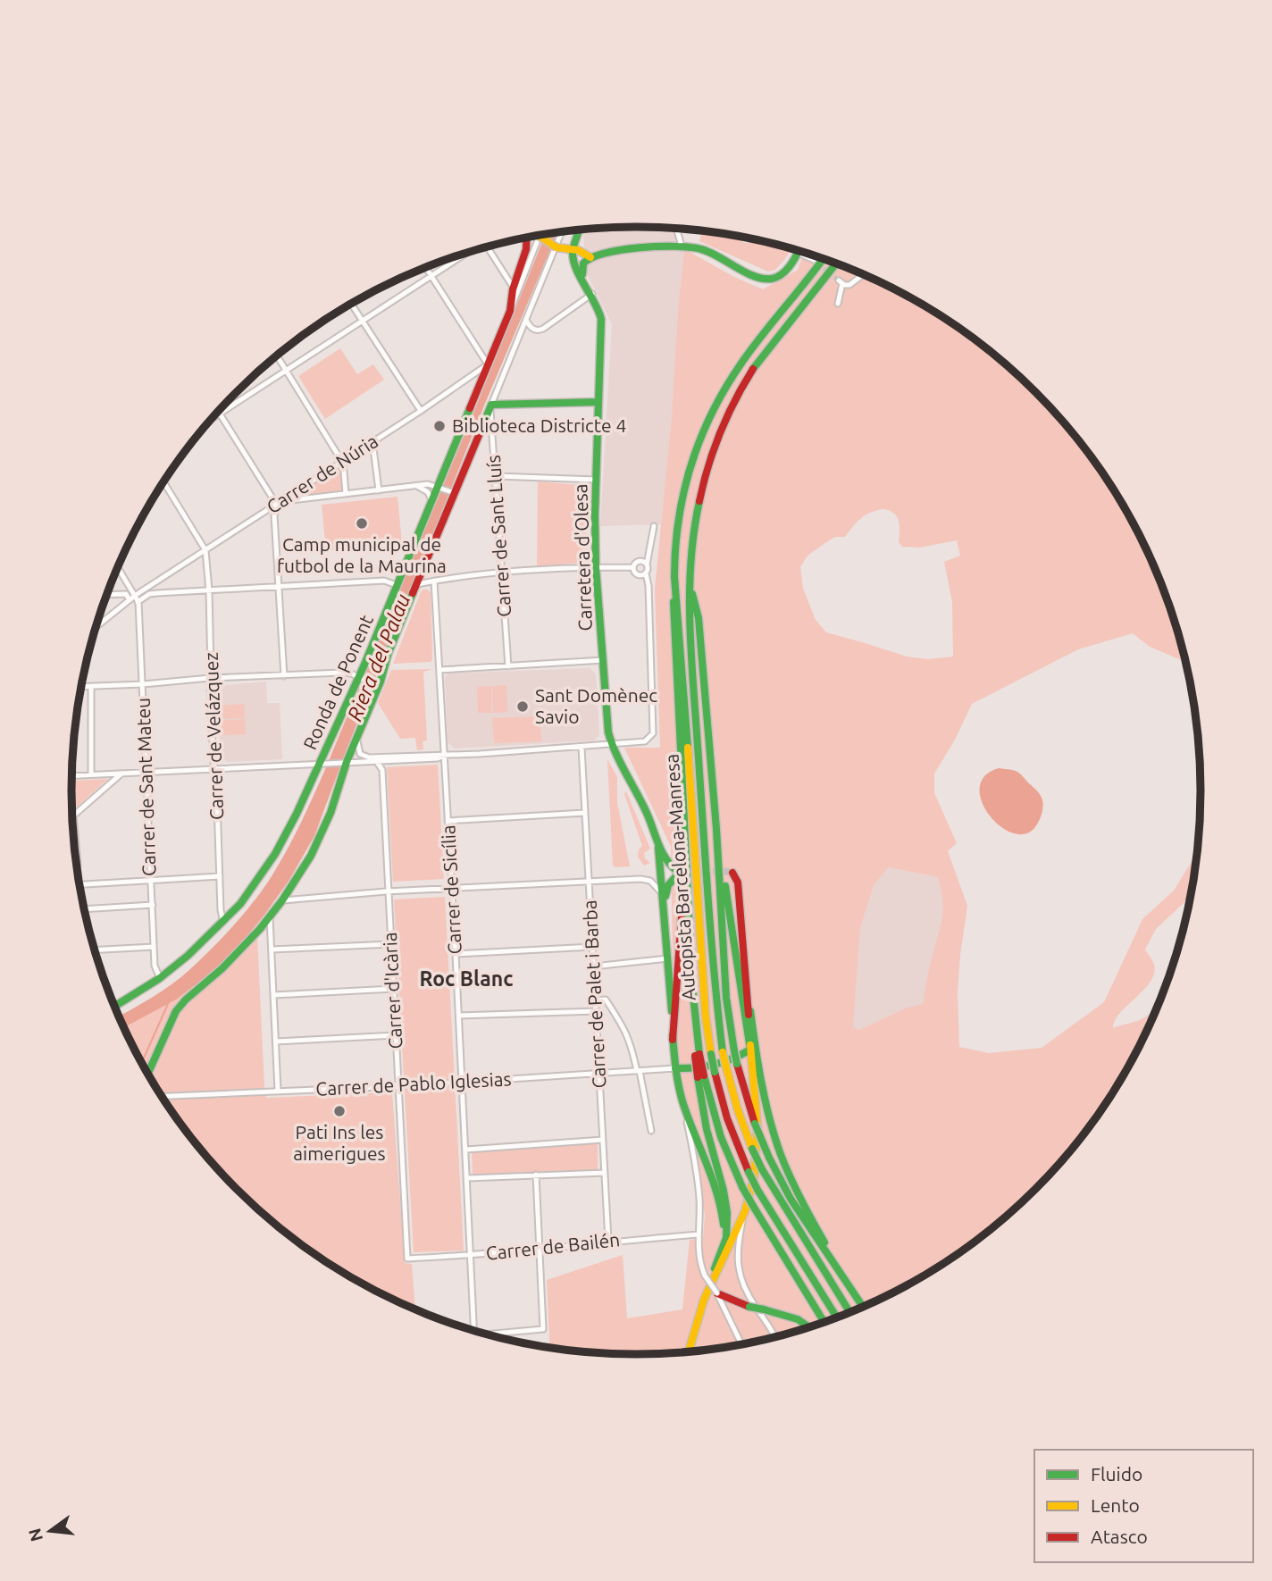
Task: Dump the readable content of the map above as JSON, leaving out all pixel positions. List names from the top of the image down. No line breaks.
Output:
{"streets":{"main road":["Carretera d'Olesa","Ronda de Ponent","Autopista Barcelona-Manresa"],"street":["Carrer de Núria","Carrer de Sant Lluís","Carrer de Velázquez","Carrer de Sant Mateu","Carrer de Sicília","Carrer d'Icària","Carrer de Palet i Barba","Carrer de Pablo Iglesias","Carrer de Bailén"]},"crossings":[["Carrer de Núria","Ronda de Ponent"],["Carrer de Núria","Carrer de Velázquez"],["Carrer de Núria","Carrer de Sant Mateu"],["Carrer de Sant Lluís","Ronda de Ponent"],["Ronda de Ponent","Carrer de Velázquez"],["Ronda de Ponent","Carrer de Sant Mateu"],["Carrer de Sicília","Carrer de Pablo Iglesias"],["Carrer de Sicília","Carrer de Bailén"],["Carrer d'Icària","Carrer de Pablo Iglesias"],["Carrer d'Icària","Carrer de Bailén"],["Carrer de Palet i Barba","Carrer de Pablo Iglesias"],["Carrer de Palet i Barba","Carrer de Bailén"]],"districts":["Roc Blanc"],"water":["Riera del Palau"],"places":["Biblioteca Districte 4","Camp municipal de futbol de la Maurina","Sant Domènec Savio","Pati Ins les aimerigues"],"legend":["Fluido","Lento","Atasco"],"north":"left"}
